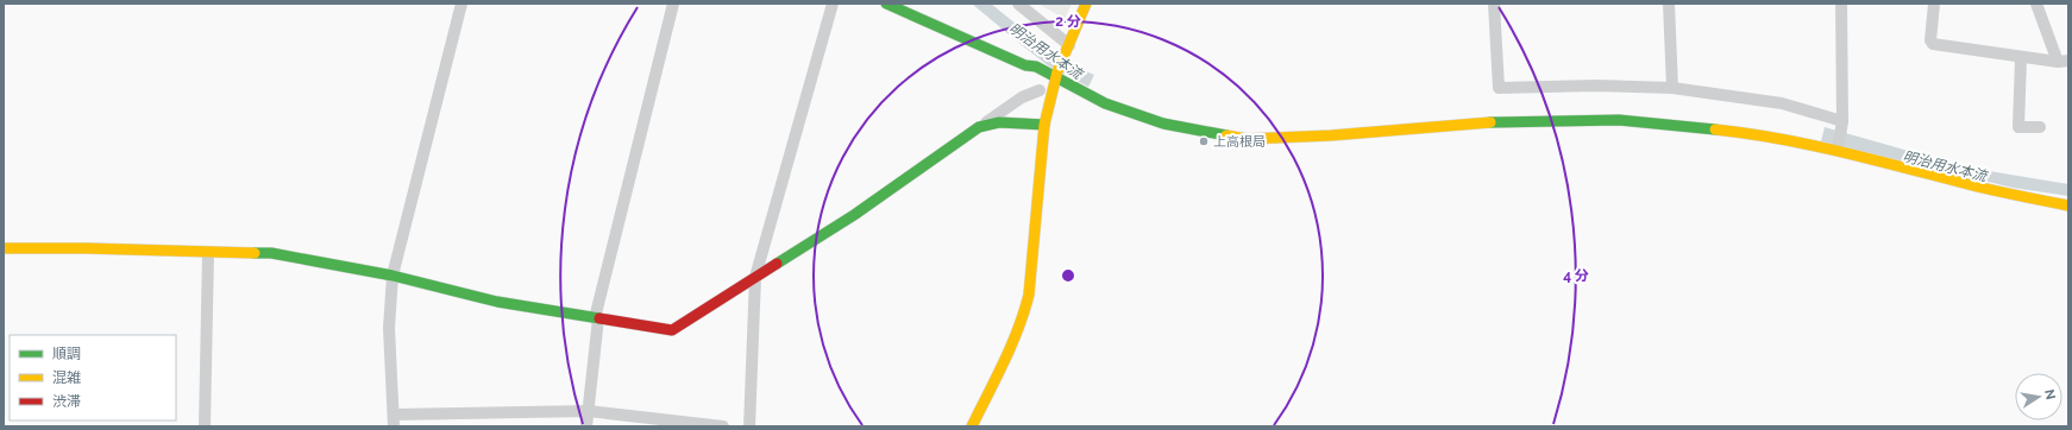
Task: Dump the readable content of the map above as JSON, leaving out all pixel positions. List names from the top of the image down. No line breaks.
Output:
{"water":["明治用水本流"],"places":["上高根局"],"legend":["順調","混雑","渋滞"],"north":"right","rings":["2 分","4 分"]}
